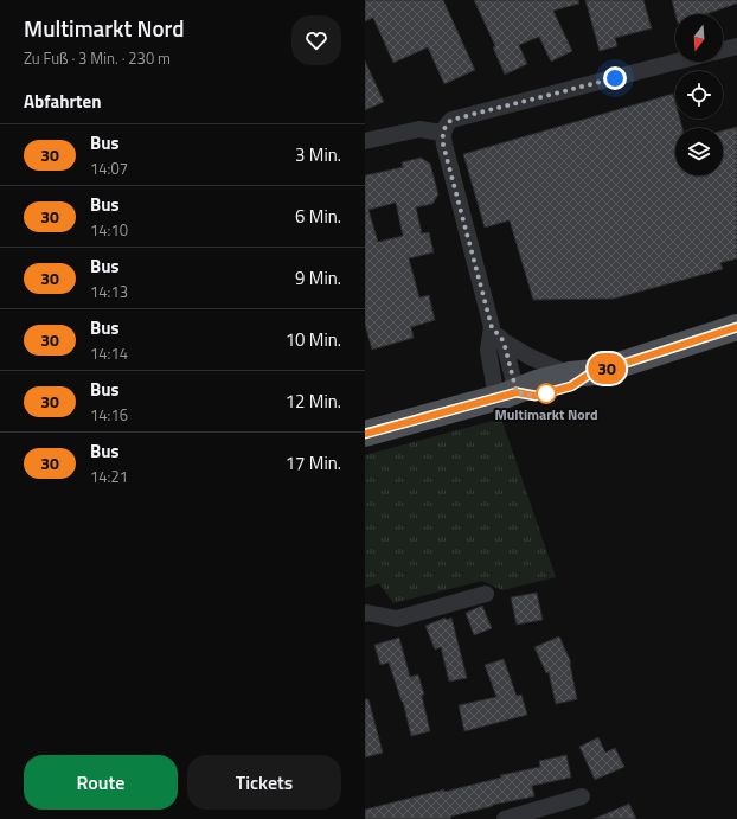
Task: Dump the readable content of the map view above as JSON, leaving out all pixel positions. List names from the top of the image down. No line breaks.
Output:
{"places":["Multimarkt Nord"],"lines":["bus line 30"],"north":"bottom","page":{"heading":[["Multimarkt Nord","Zu Fuß · 3 Min. · 230 m"],"Abfahrten"],"on_map":"30","list":[{"mark":"30","name":"Bus","note":"14:07","value":"3 Min."},{"mark":"30","name":"Bus","note":"14:10","value":"6 Min."},{"mark":"30","name":"Bus","note":"14:13","value":"9 Min."},{"mark":"30","name":"Bus","note":"14:14","value":"10 Min."},{"mark":"30","name":"Bus","note":"14:16","value":"12 Min."},{"mark":"30","name":"Bus","note":"14:21","value":"17 Min."}],"buttons":["Route","Tickets"]}}
